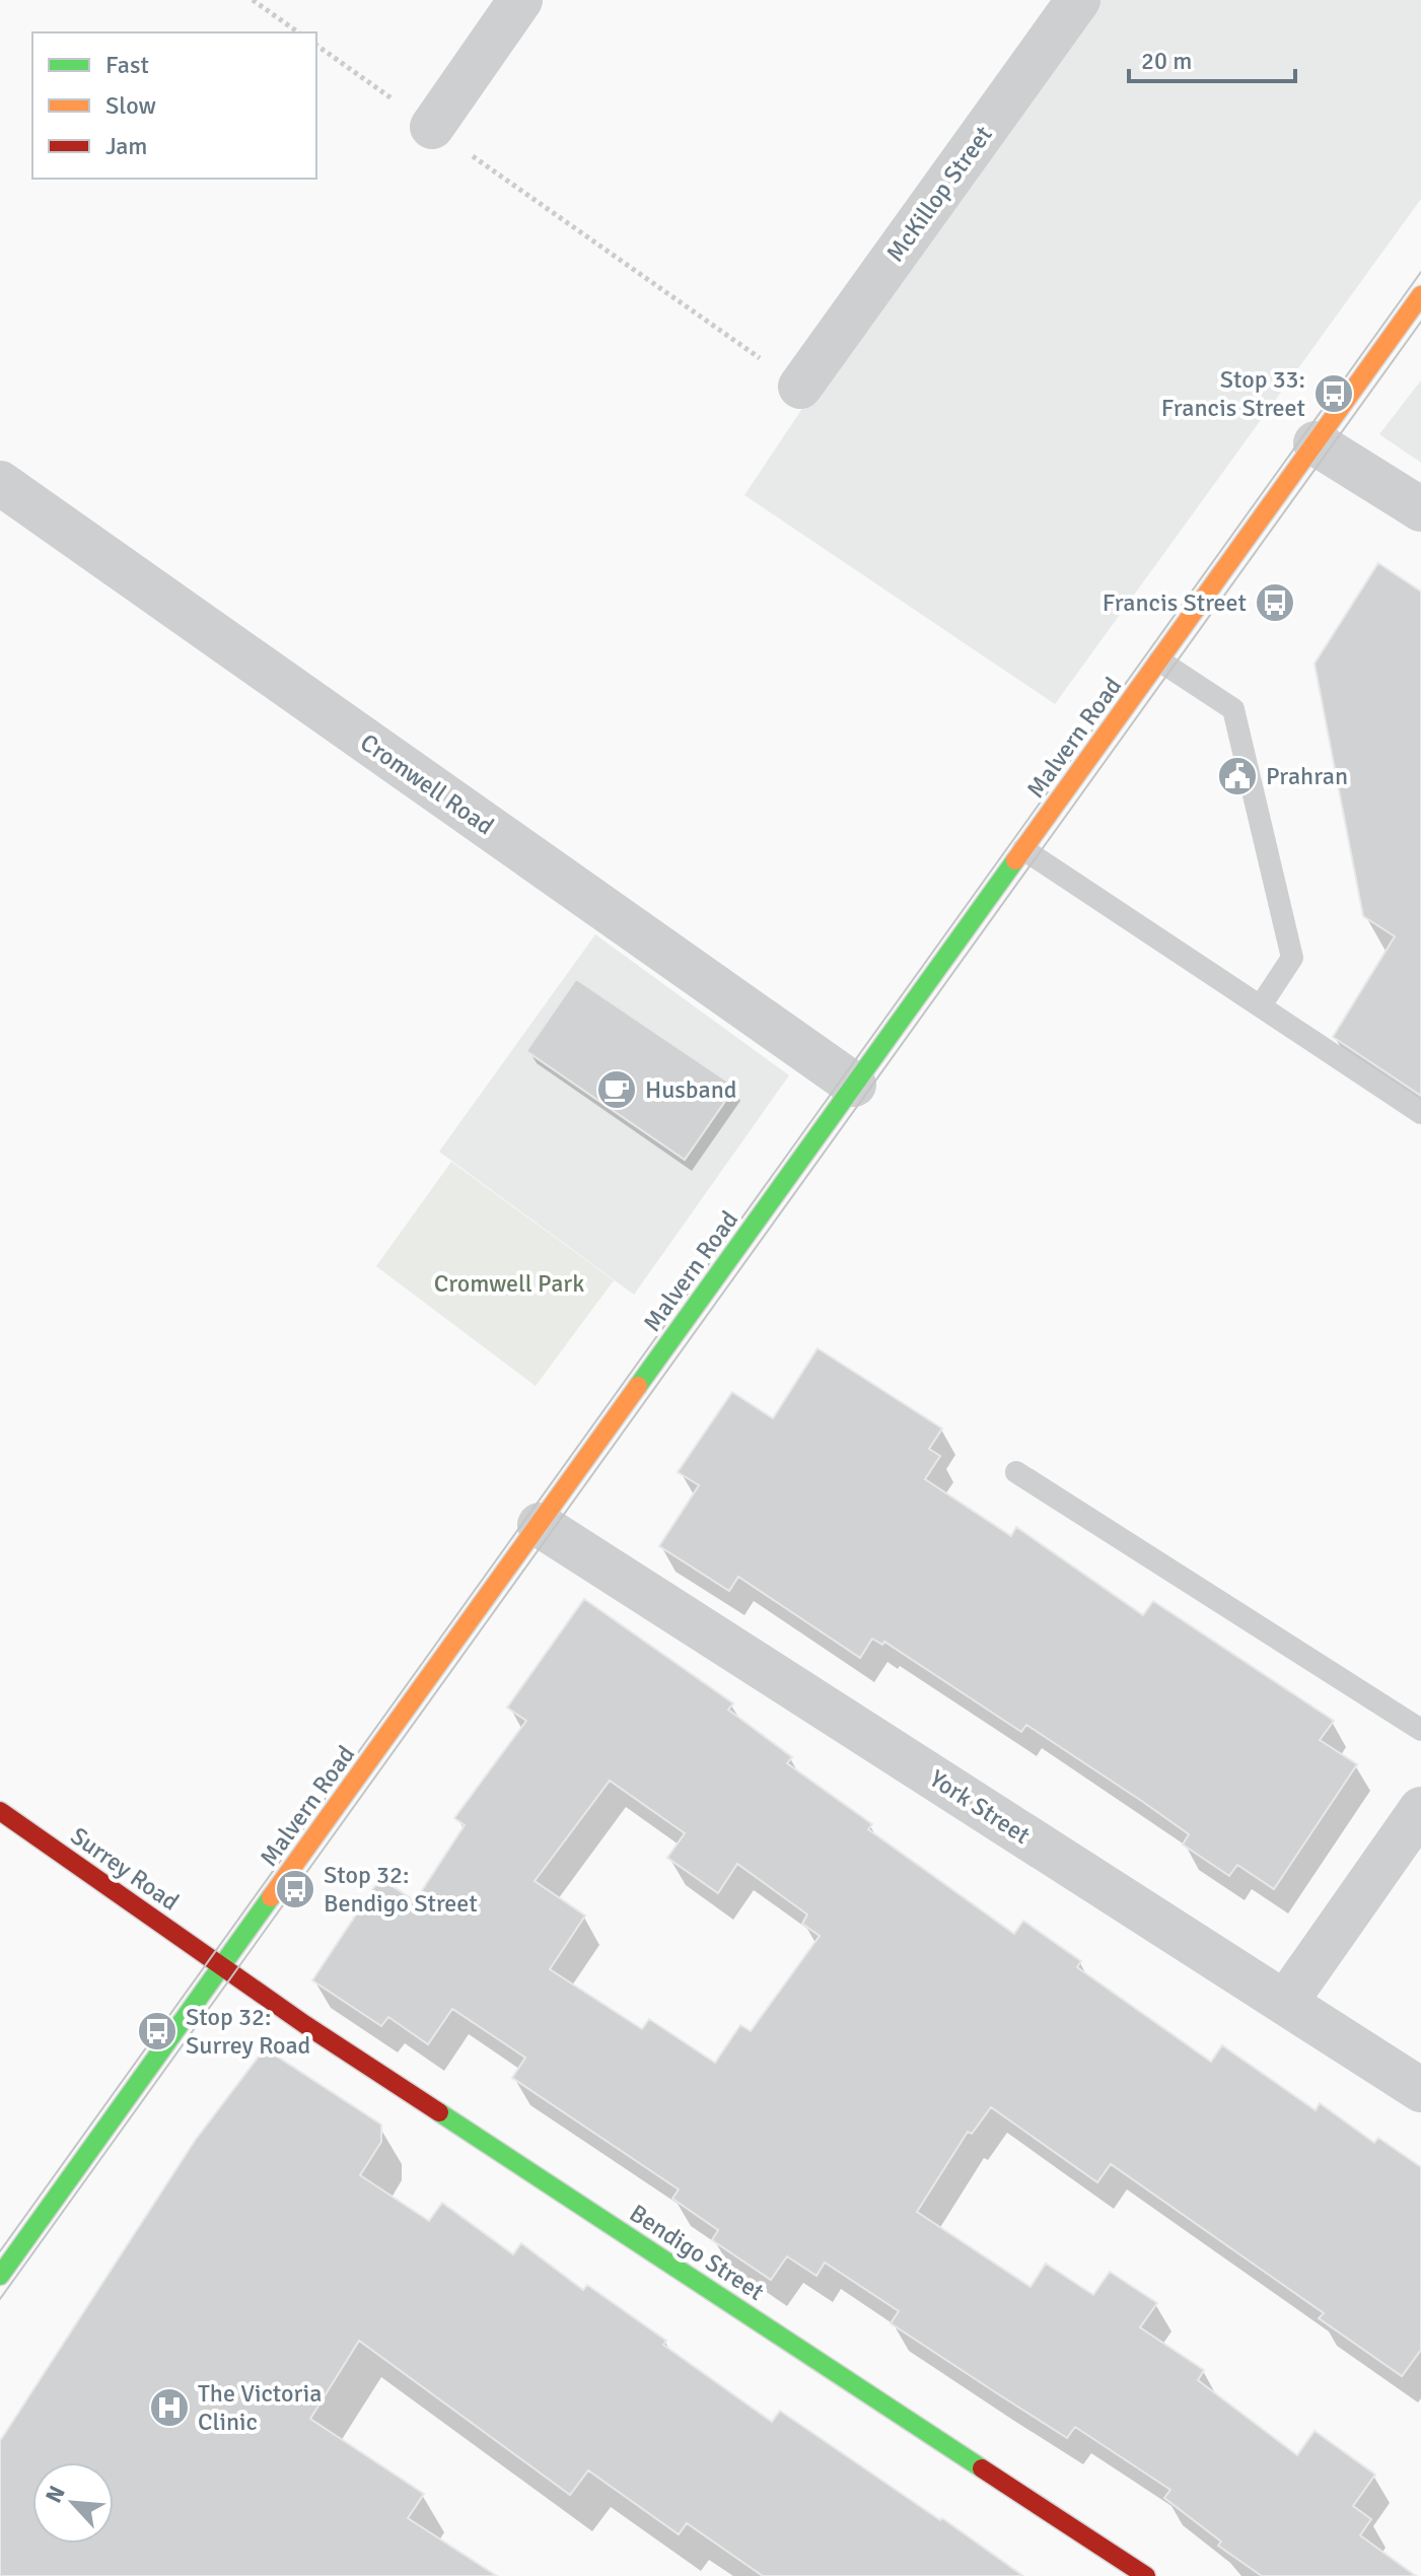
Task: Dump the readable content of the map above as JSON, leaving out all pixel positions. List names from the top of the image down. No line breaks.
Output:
{"streets":{"main road":["Malvern Road","Surrey Road","Bendigo Street"],"street":["McKillop Street","Cromwell Road","York Street"]},"crossings":[["Malvern Road","Cromwell Road"],["Malvern Road","York Street"],["Malvern Road","Surrey Road"],["Malvern Road","Bendigo Street"],["Surrey Road","Bendigo Street"]],"parks":["Cromwell Park"],"places":{"bus stop":["Stop 33: Francis Street","Francis Street","Stop 32: Bendigo Street","Stop 32: Surrey Road"],"public building":["Prahran"],"cafe":["Husband"],"hospital":["The Victoria Clinic"]},"legend":["Fast","Slow","Jam"],"scale_bar":"20 m","north":"top left"}
